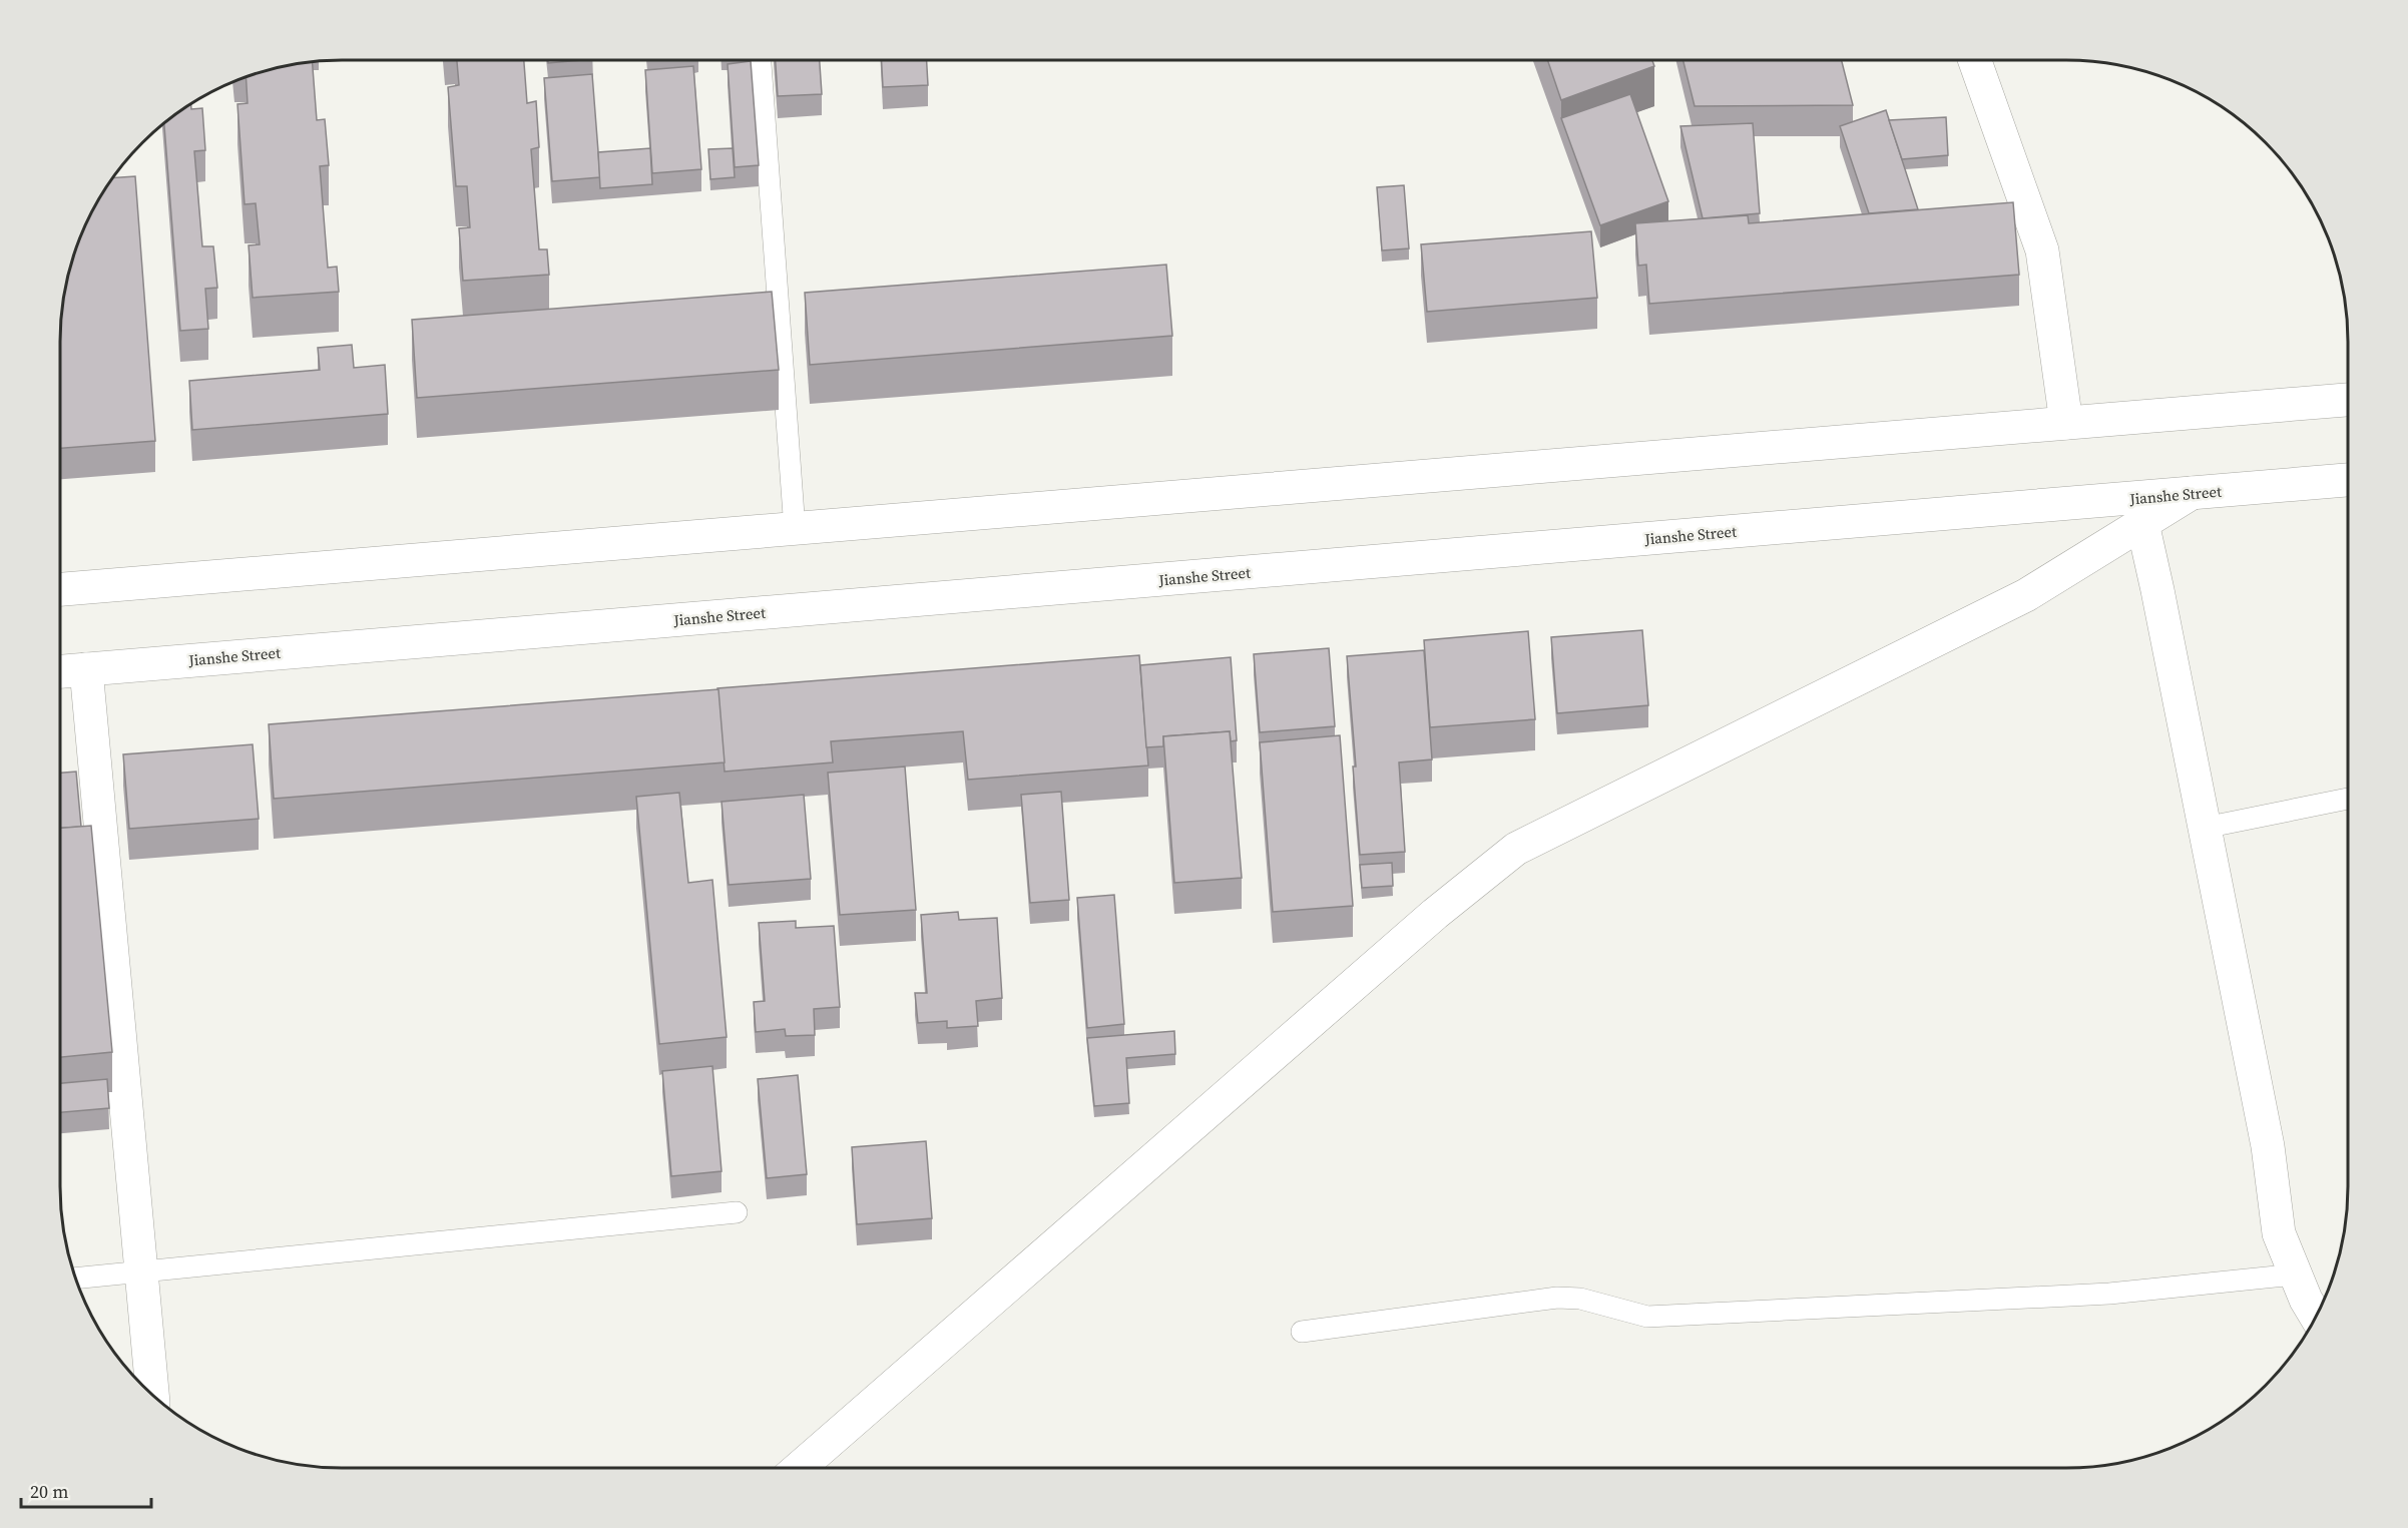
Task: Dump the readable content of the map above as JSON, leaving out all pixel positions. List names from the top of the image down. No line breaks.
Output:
{"streets":{"main road":["Jianshe Street"]},"scale_bar":"20 m"}
